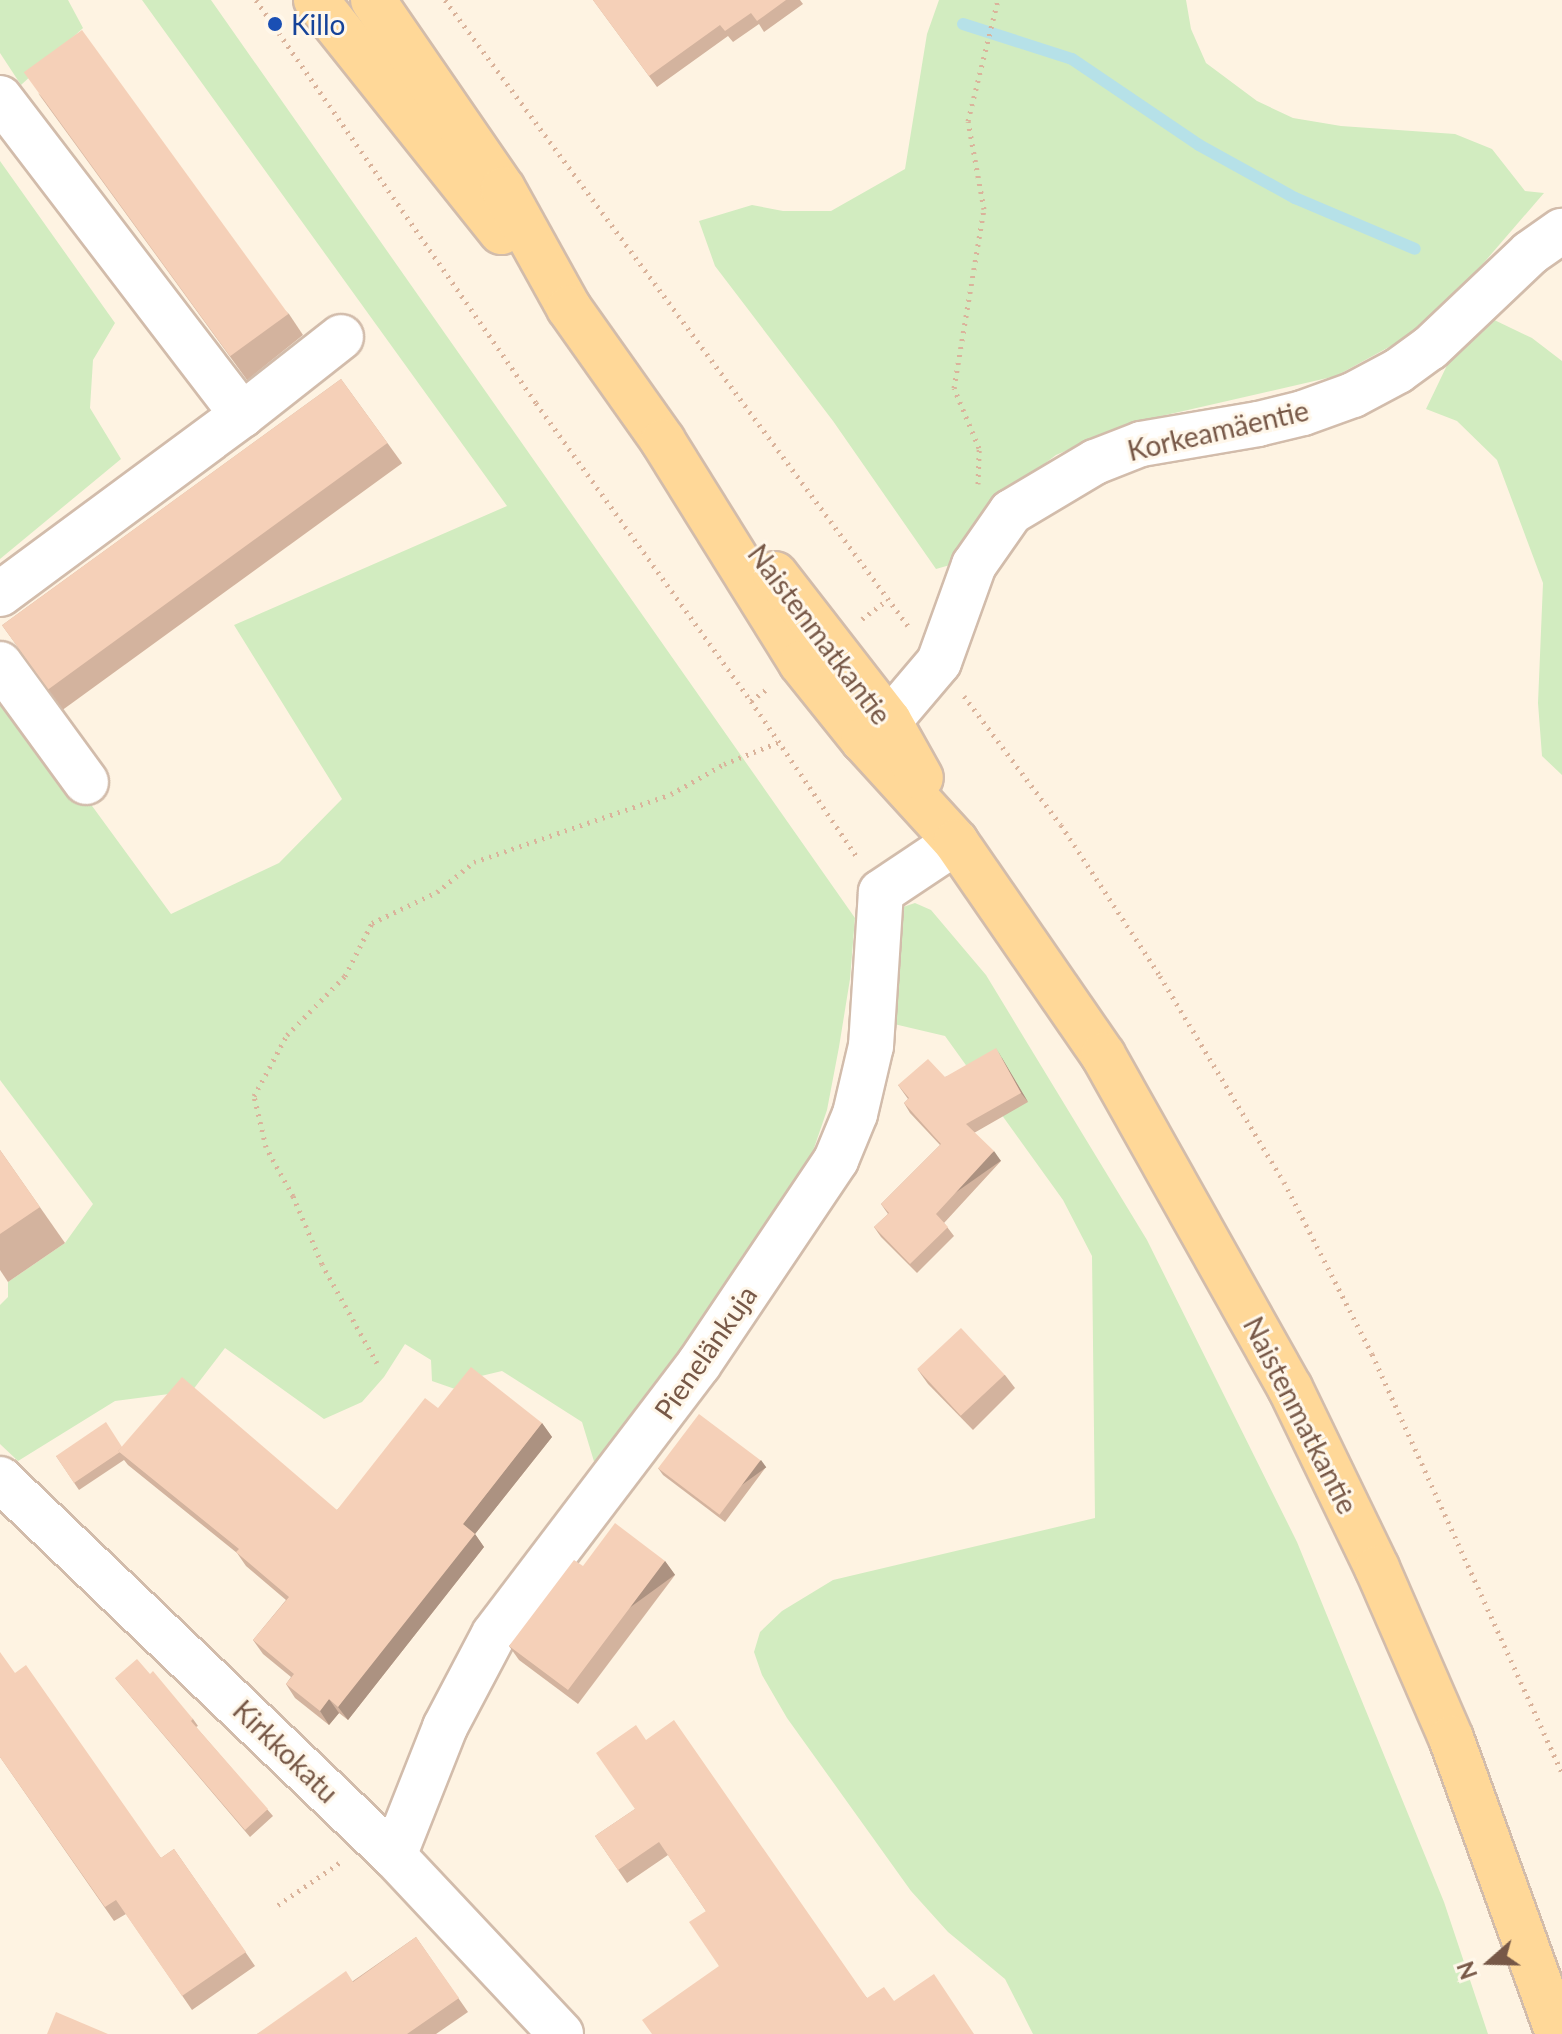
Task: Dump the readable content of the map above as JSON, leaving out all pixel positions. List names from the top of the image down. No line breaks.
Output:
{"streets":{"main road":["Naistenmatkantie"],"street":["Korkeamäentie","Pienelänkuja","Kirkkokatu"]},"crossings":[["Korkeamäentie","Naistenmatkantie"],["Pienelänkuja","Kirkkokatu"]],"places":["Killo"],"north":"left"}
